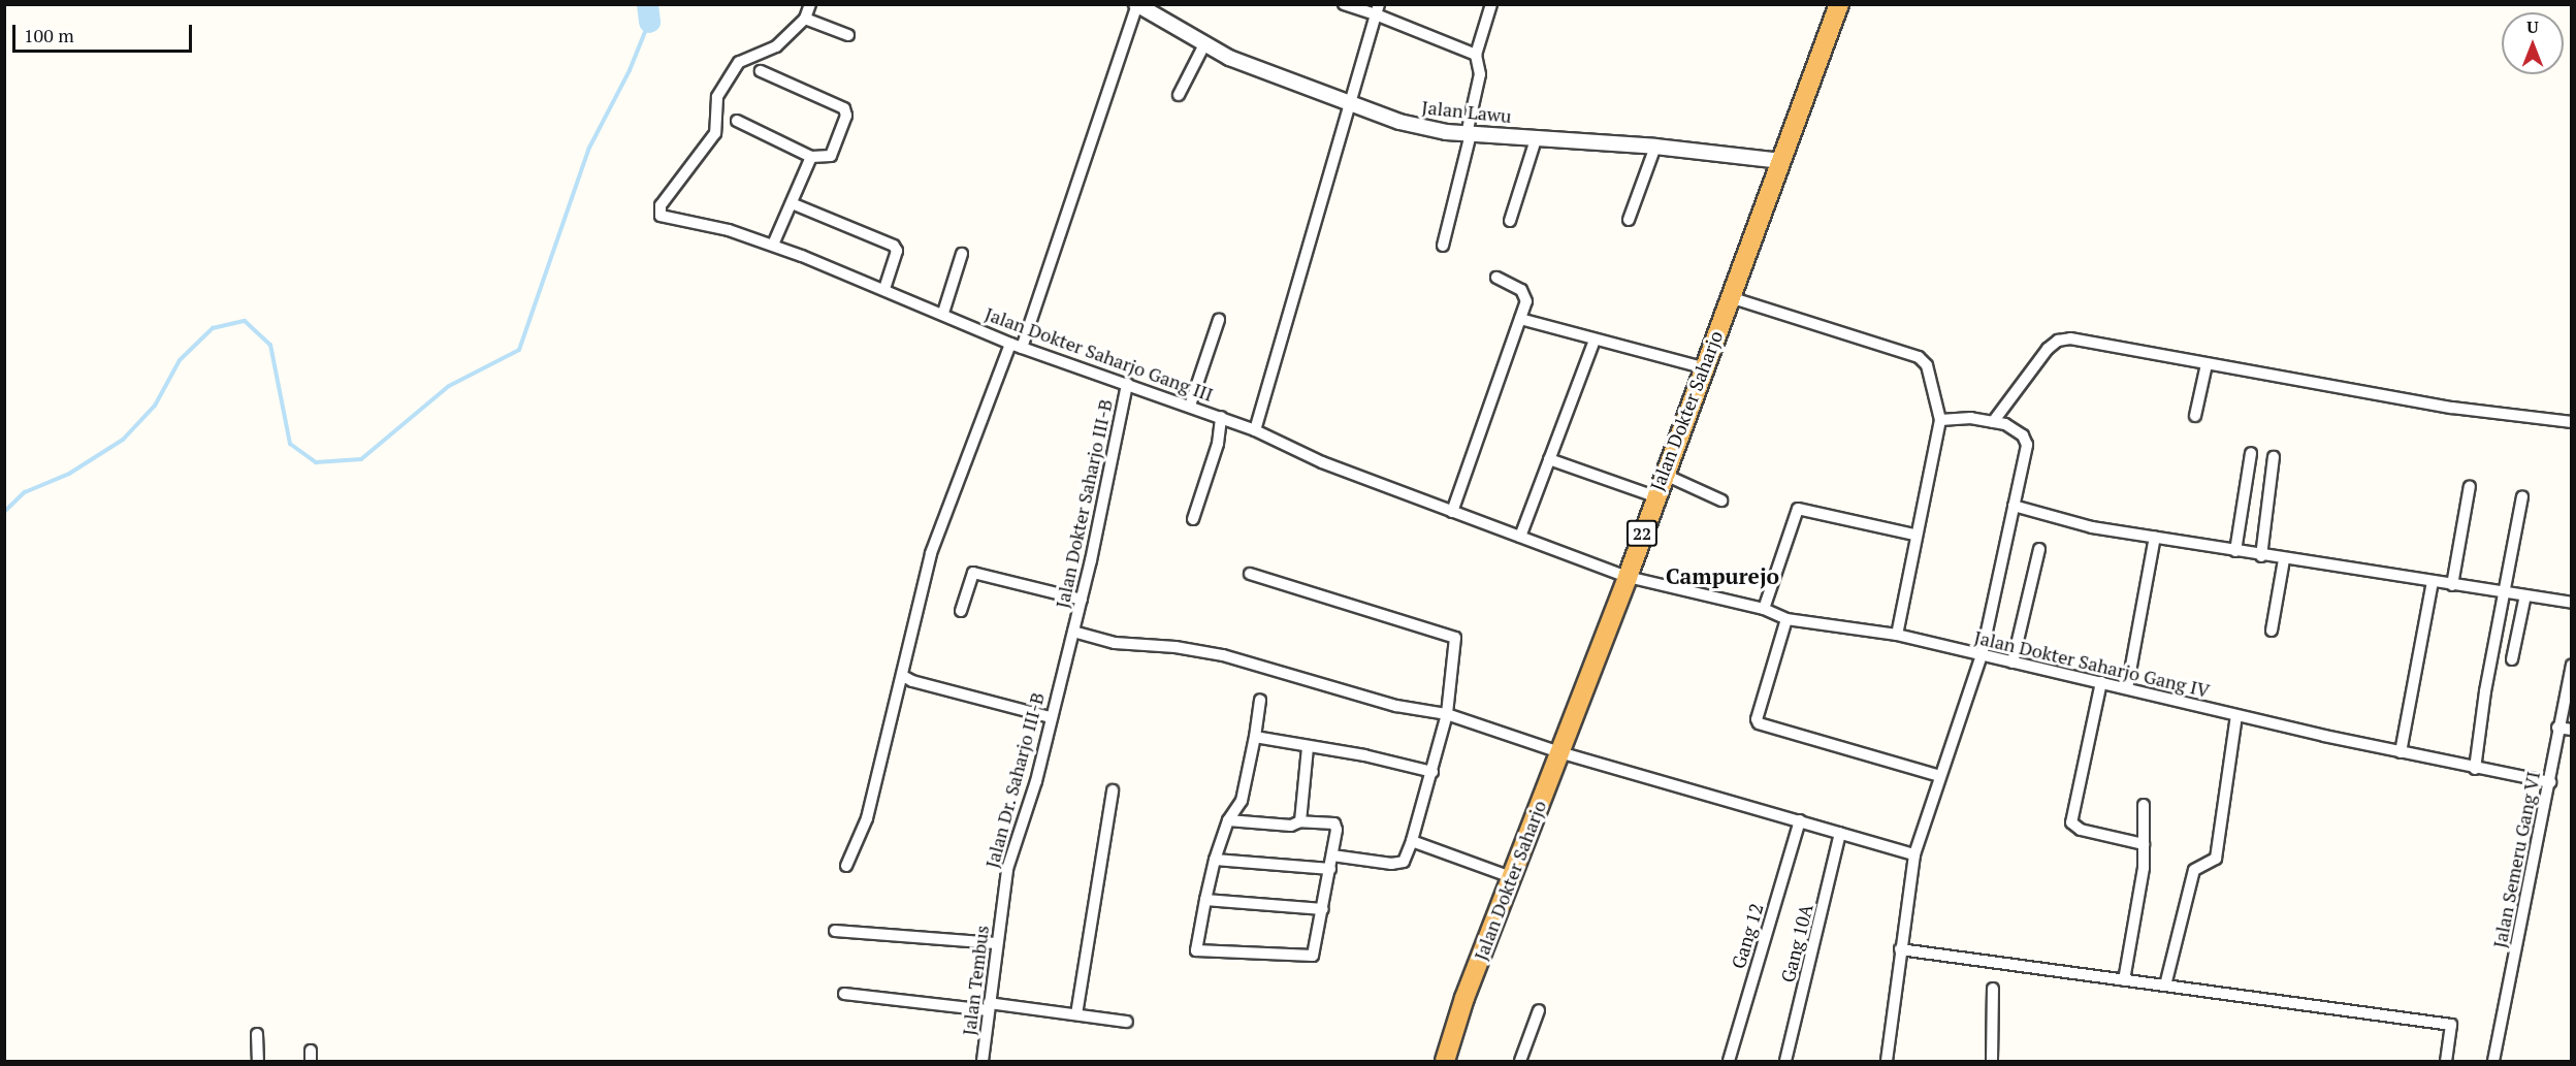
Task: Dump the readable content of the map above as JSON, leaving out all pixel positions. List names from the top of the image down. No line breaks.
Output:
{"streets":{"highway":["Jalan Dokter Saharjo","22"],"street":["Jalan Lawu","Jalan Dokter Saharjo Gang III","Jalan Dokter Saharjo III-B","Jalan Dokter Saharjo Gang IV","Jalan Dr. Saharjo III-B","Jalan Semeru Gang VI","Gang 12","Gang 10A","Jalan Tembus"]},"crossings":[["Jalan Lawu","Jalan Dokter Saharjo"],["Jalan Dokter Saharjo Gang III","Jalan Dokter Saharjo"],["Jalan Dokter Saharjo Gang III","Jalan Dokter Saharjo III-B"],["Jalan Dokter Saharjo Gang III","Jalan Dokter Saharjo Gang IV"],["Jalan Dokter Saharjo","Jalan Dokter Saharjo Gang IV"],["Jalan Dokter Saharjo III-B","Jalan Dr. Saharjo III-B"],["Jalan Dokter Saharjo Gang IV","Jalan Semeru Gang VI"],["Jalan Dr. Saharjo III-B","Jalan Tembus"]],"districts":["Campurejo"],"scale_bar":"100 m","north":"top"}
